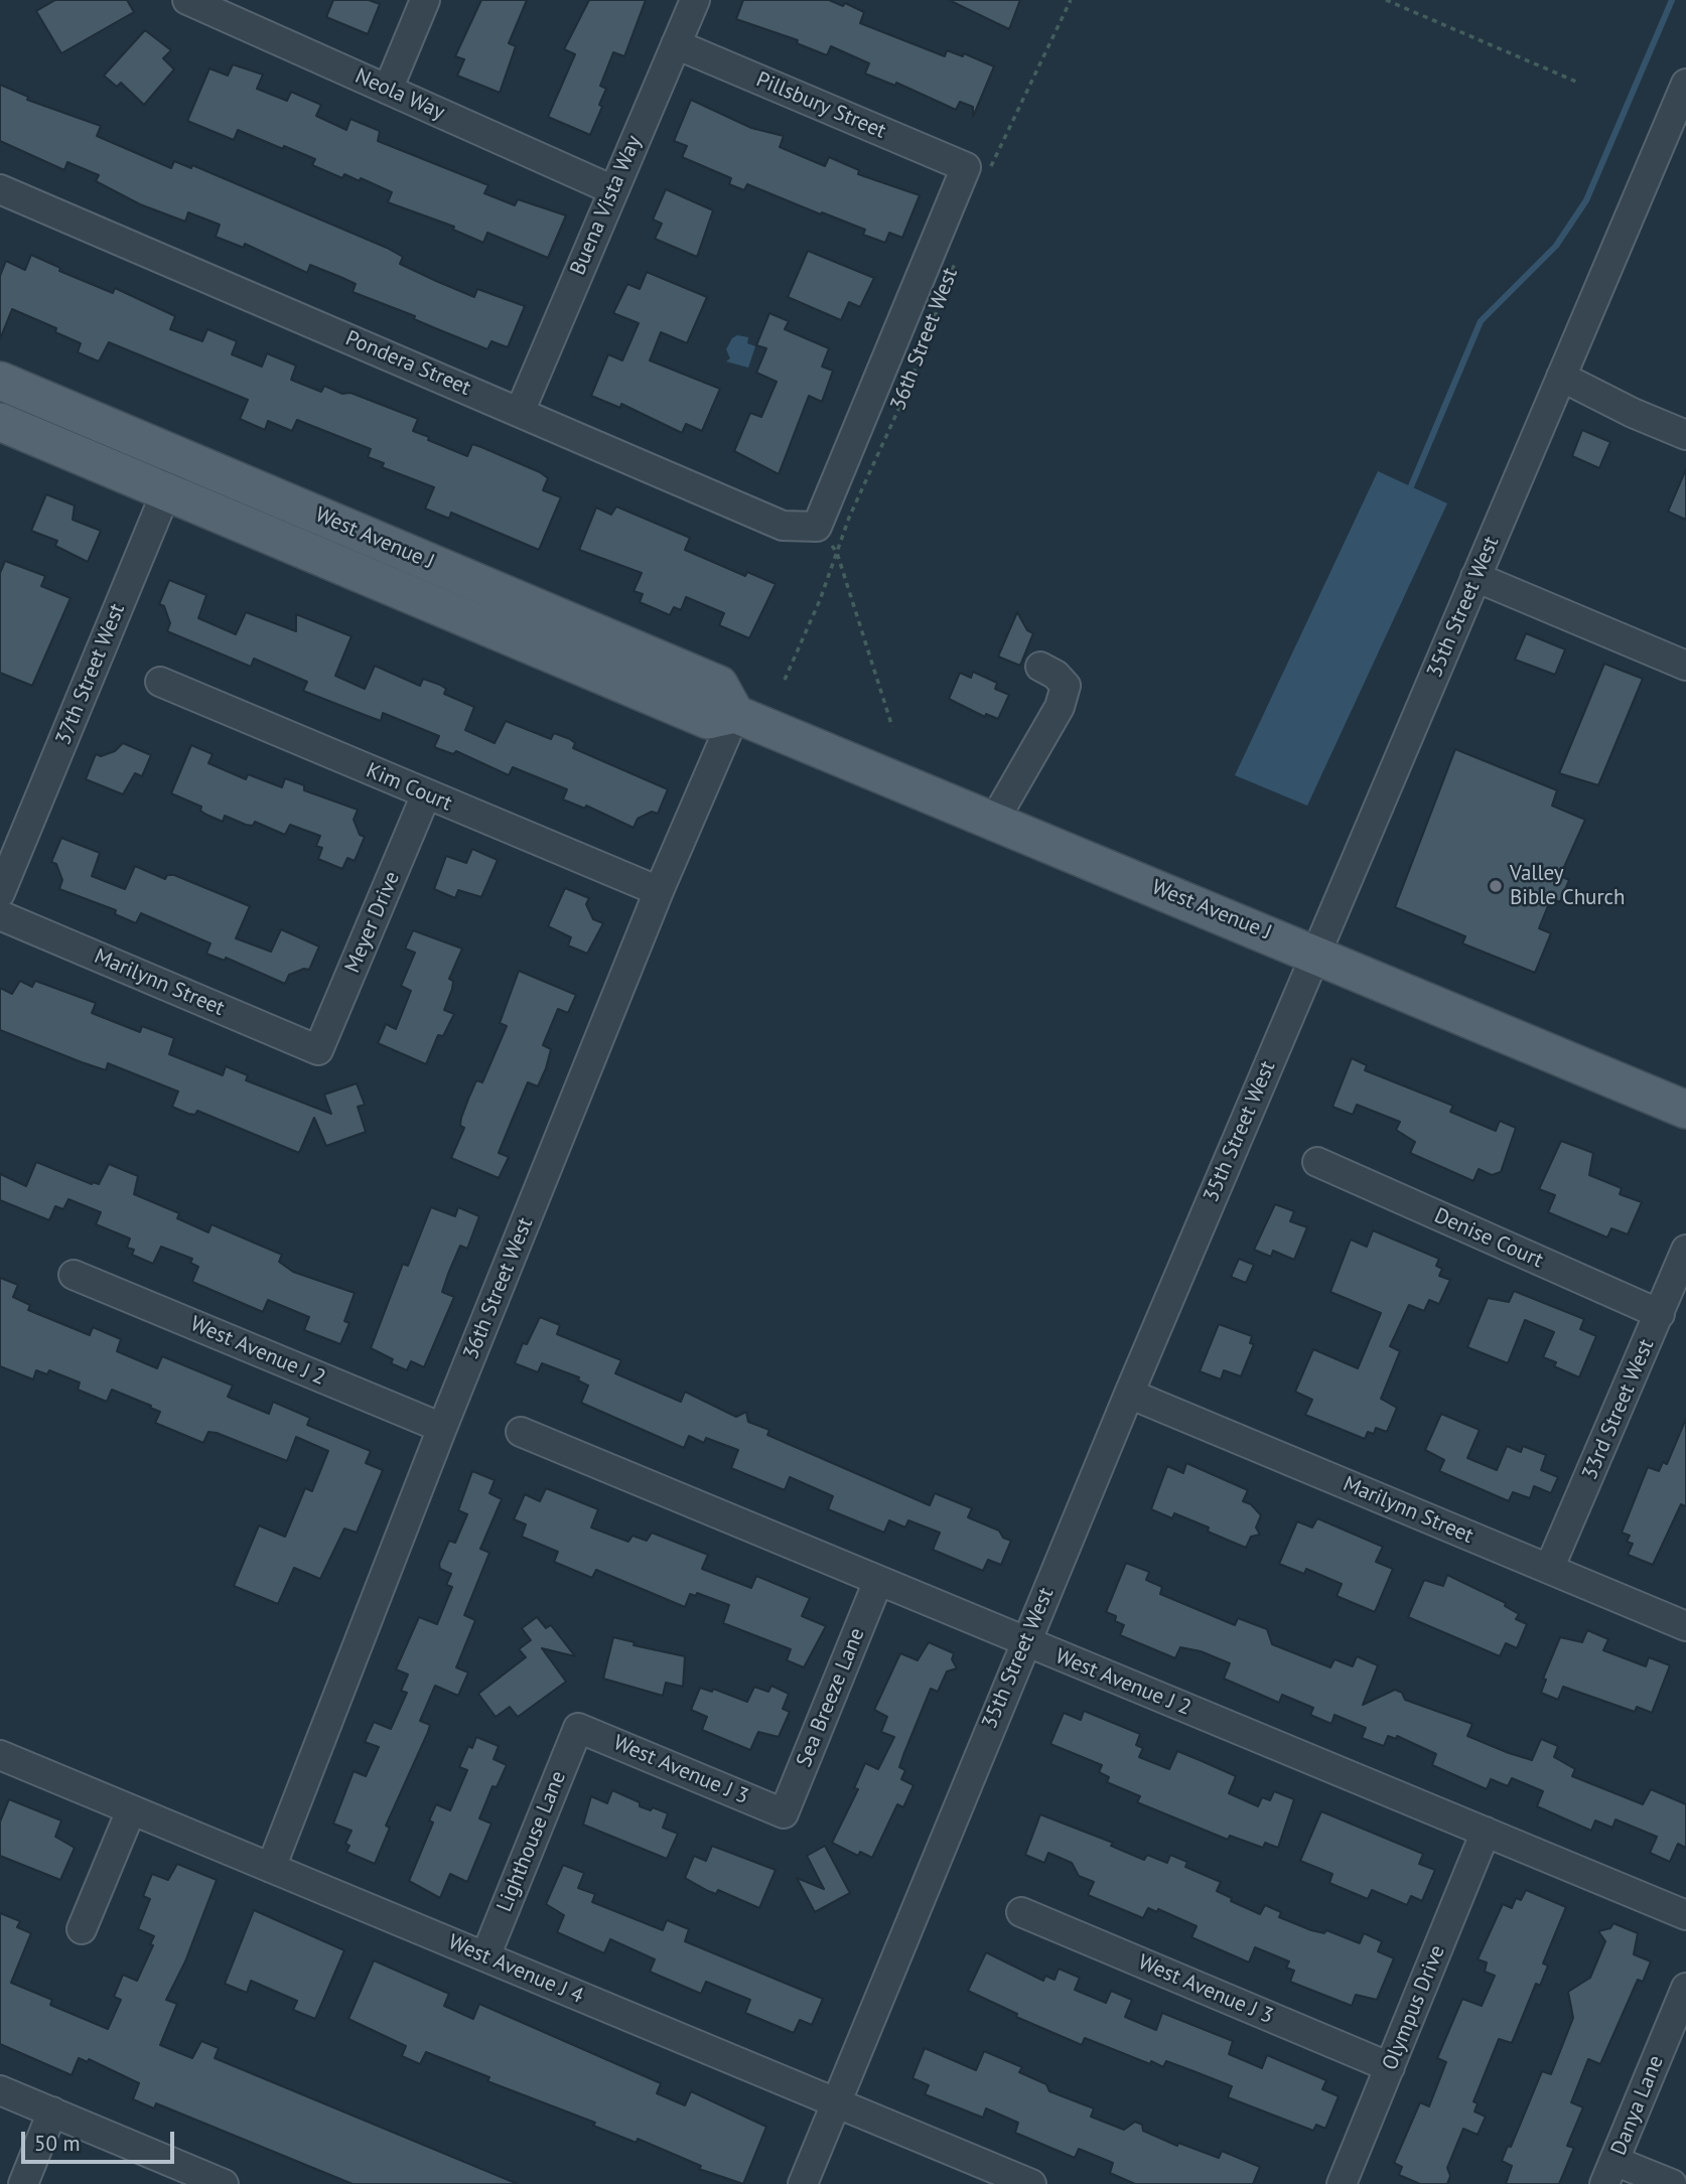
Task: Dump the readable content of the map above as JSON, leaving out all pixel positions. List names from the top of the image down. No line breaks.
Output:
{"streets":{"main road":["West Avenue J"],"street":["Neola Way","Pillsbury Street","Buena Vista Way","36th Street West","Pondera Street","35th Street West","37th Street West","Kim Court","Meyer Drive","Marilynn Street","Denise Court","West Avenue J 2","33rd Street West","Sea Breeze Lane","West Avenue J 3","Lighthouse Lane","West Avenue J 4","Olympus Drive","Danya Lane"]},"crossings":[["Neola Way","Buena Vista Way"],["Pillsbury Street","Buena Vista Way"],["Pillsbury Street","36th Street West"],["Buena Vista Way","Pondera Street"],["36th Street West","Pondera Street"],["36th Street West","West Avenue J"],["36th Street West","Kim Court"],["36th Street West","West Avenue J 2"],["36th Street West","West Avenue J 4"],["West Avenue J","35th Street West"],["West Avenue J","37th Street West"],["35th Street West","Marilynn Street"],["35th Street West","West Avenue J 2"],["35th Street West","West Avenue J 4"],["Kim Court","Meyer Drive"],["Meyer Drive","Marilynn Street"],["Marilynn Street","33rd Street West"],["Denise Court","33rd Street West"],["West Avenue J 2","Sea Breeze Lane"],["West Avenue J 2","Olympus Drive"],["Sea Breeze Lane","West Avenue J 3"],["West Avenue J 3","Lighthouse Lane"],["West Avenue J 3","Olympus Drive"],["Lighthouse Lane","West Avenue J 4"]],"places":["Valley Bible Church"],"scale_bar":"50 m"}
